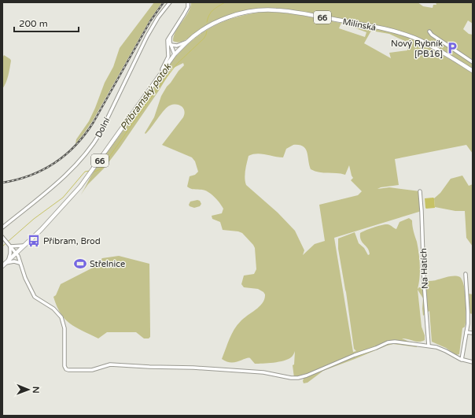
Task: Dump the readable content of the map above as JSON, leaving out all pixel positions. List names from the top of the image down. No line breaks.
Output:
{"streets":{"main road":["66","Milínská"],"street":["Dolní","Na Hatích"]},"crossings":[["66","Milínská"]],"water":["Příbramský potok"],"places":{"parking":["Nový Rybník [PB16]"],"bus stop":["Příbram, Brod"],"sports":["Střelnice"]},"scale_bar":"200 m","north":"right"}
